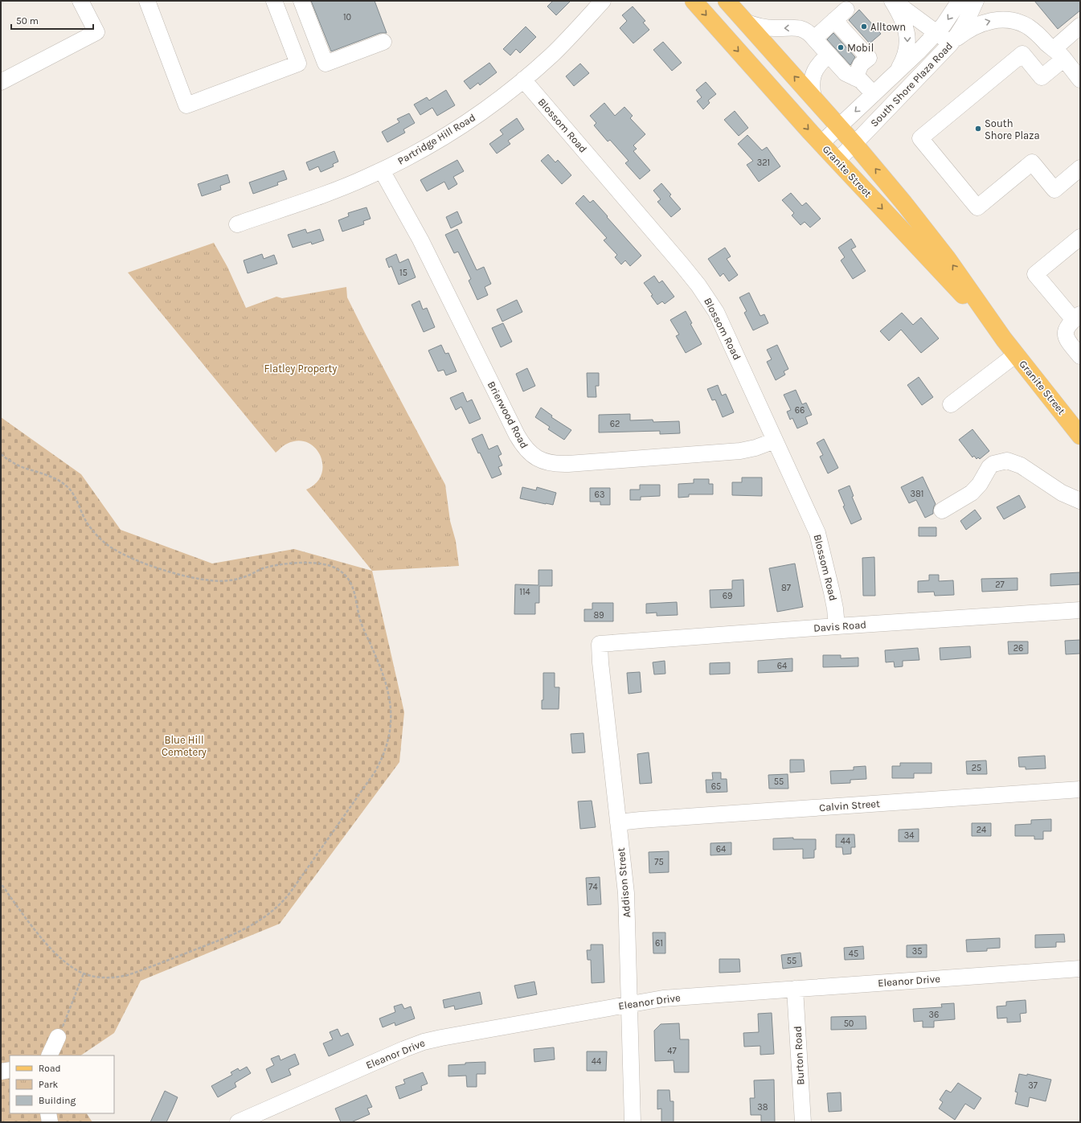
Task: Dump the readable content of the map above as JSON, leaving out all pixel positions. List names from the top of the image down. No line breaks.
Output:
{"streets":{"main road":["Granite Street"],"street":["South Shore Plaza Road","Blossom Road","Partridge Hill Road","Brierwood Road","Davis Road","Calvin Street","Addison Street","Eleanor Drive","Burton Road"]},"crossings":[["South Shore Plaza Road","Granite Street"],["Blossom Road","Partridge Hill Road"],["Blossom Road","Brierwood Road"],["Blossom Road","Davis Road"],["Partridge Hill Road","Brierwood Road"],["Davis Road","Addison Street"],["Calvin Street","Addison Street"],["Addison Street","Eleanor Drive"],["Eleanor Drive","Burton Road"]],"parks":["Flatley Property","Blue Hill Cemetery"],"places":["Alltown","Mobil","South Shore Plaza"],"house_numbers":["10","321","15","66","62","381","63","27","87","114","69","89","26","64","25","55","65","24","34","44","64","75","74","61","35","45","55","36","50","47","44","37","38"],"legend":["Road","Park","Building"],"scale_bar":"50 m"}
